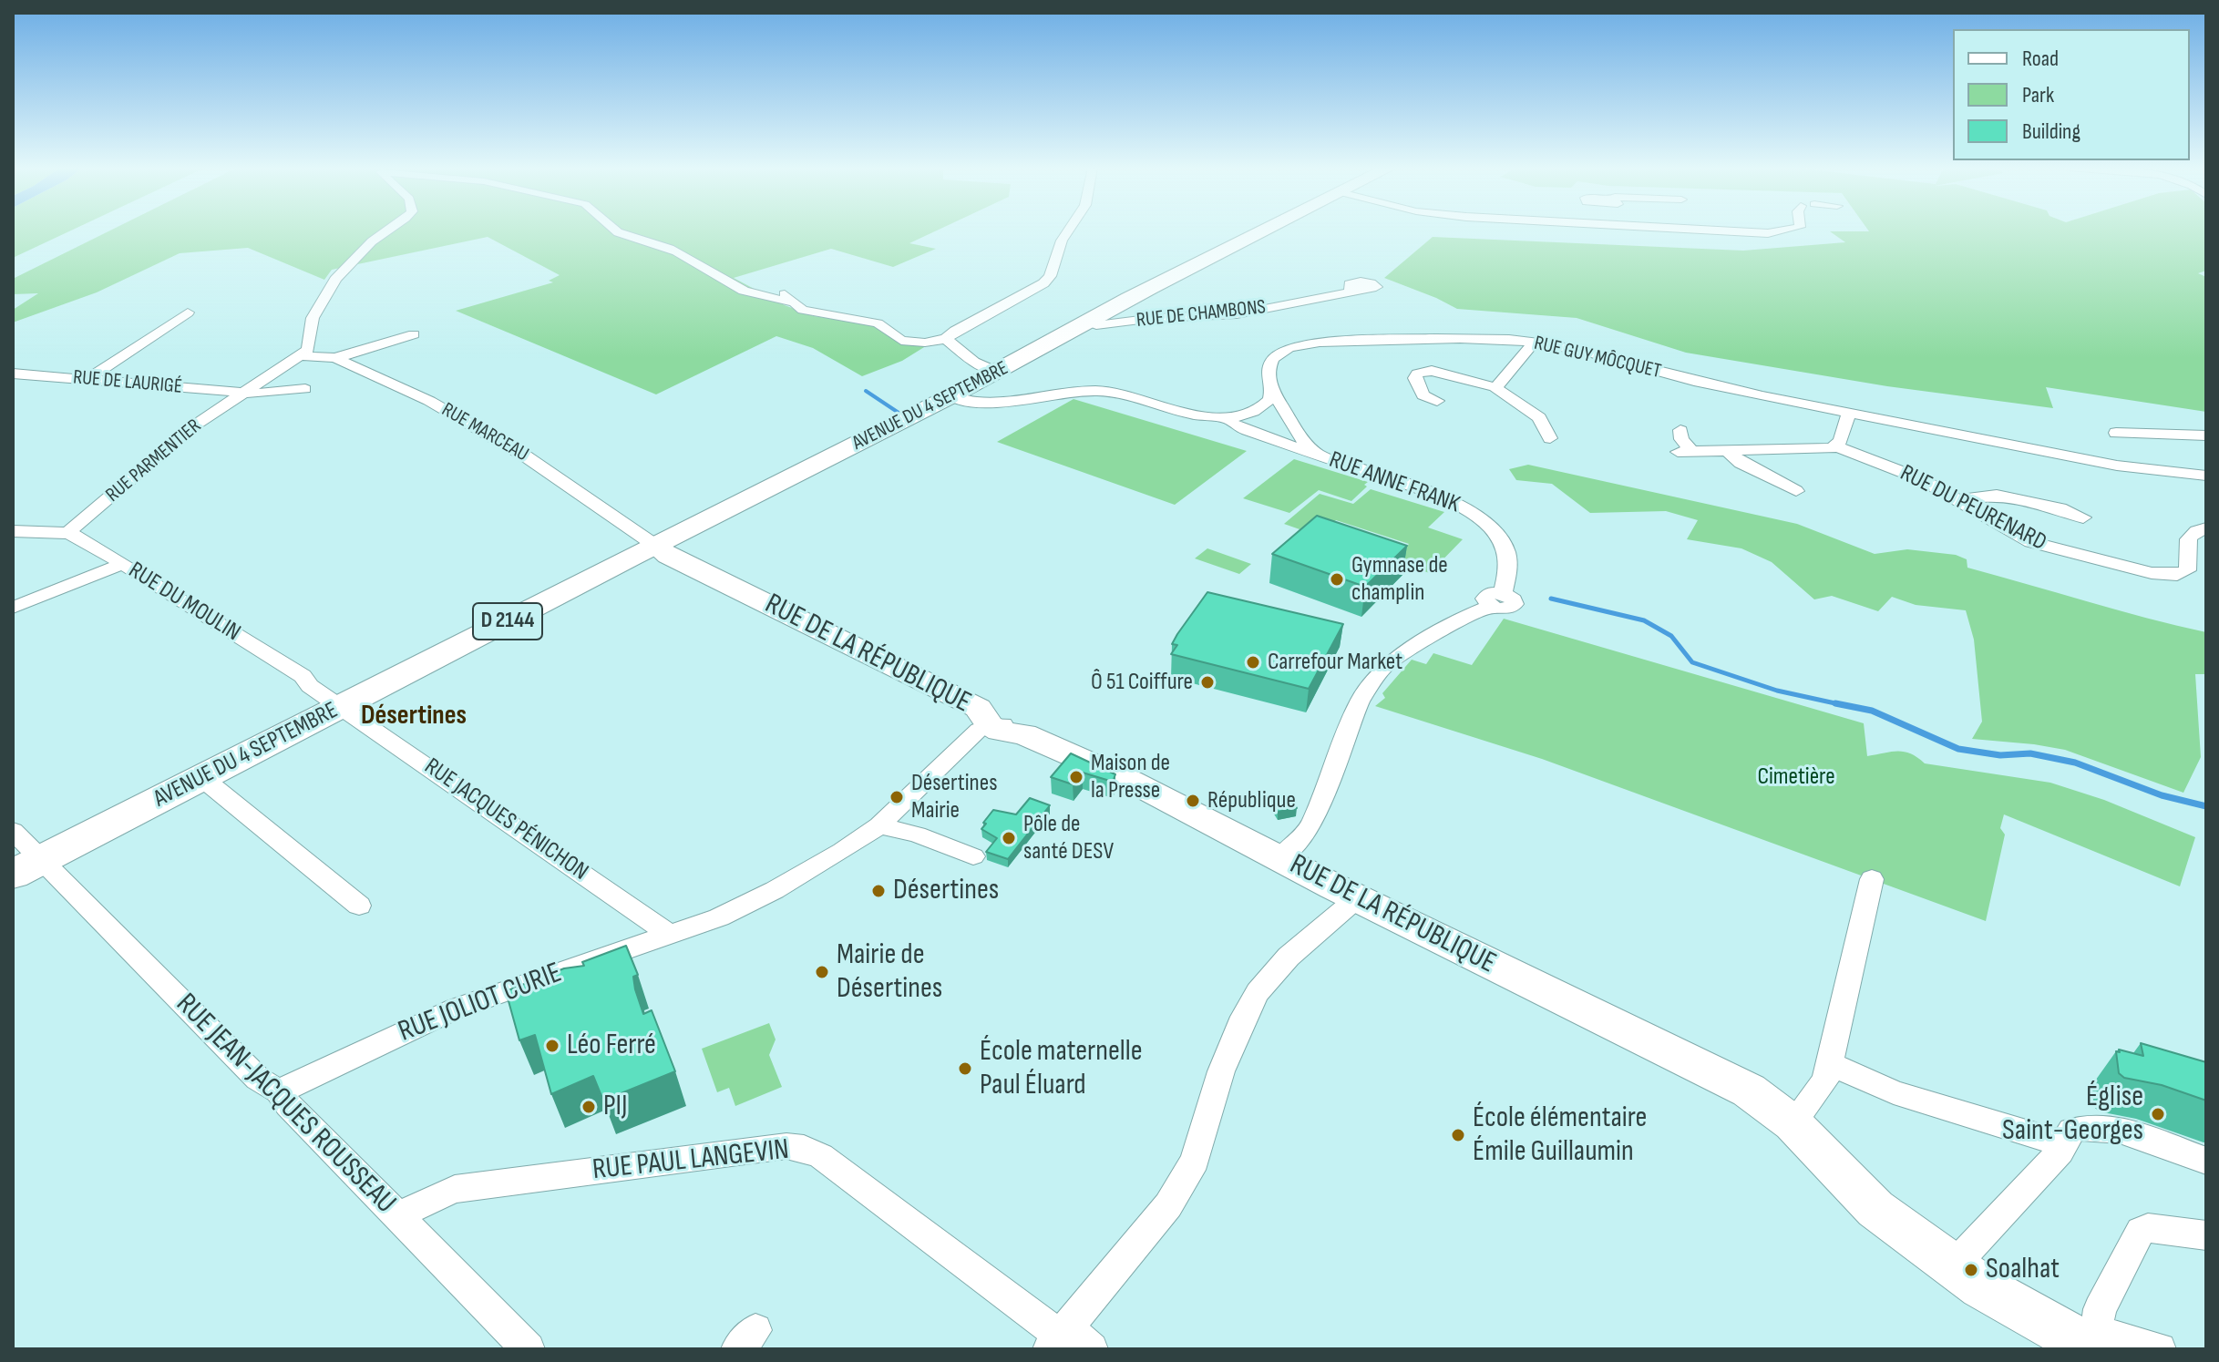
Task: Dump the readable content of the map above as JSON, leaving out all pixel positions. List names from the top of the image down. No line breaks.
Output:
{"streets":{"main road":["AVENUE DU 4 SEPTEMBRE","D 2144"],"street":["RUE DE CHAMBONS","RUE GUY MÔCQUET","RUE DE LAURIGÉ","RUE MARCEAU","RUE PARMENTIER","RUE ANNE FRANK","RUE DU PEURENARD","RUE DU MOULIN","RUE DE LA RÉPUBLIQUE","RUE JACQUES PÉNICHON","RUE JOLIOT CURIE","RUE JEAN-JACQUES ROUSSEAU","RUE PAUL LANGEVIN"]},"crossings":[["RUE DE CHAMBONS","AVENUE DU 4 SEPTEMBRE"],["RUE DE CHAMBONS","D 2144"],["RUE DE LAURIGÉ","RUE PARMENTIER"],["AVENUE DU 4 SEPTEMBRE","RUE MARCEAU"],["AVENUE DU 4 SEPTEMBRE","RUE DU MOULIN"],["AVENUE DU 4 SEPTEMBRE","D 2144"],["AVENUE DU 4 SEPTEMBRE","RUE DE LA RÉPUBLIQUE"],["AVENUE DU 4 SEPTEMBRE","RUE JACQUES PÉNICHON"],["AVENUE DU 4 SEPTEMBRE","RUE JEAN-JACQUES ROUSSEAU"],["RUE MARCEAU","RUE PARMENTIER"],["RUE MARCEAU","RUE DE LA RÉPUBLIQUE"],["RUE PARMENTIER","RUE DU MOULIN"],["RUE ANNE FRANK","RUE DE LA RÉPUBLIQUE"],["RUE DU MOULIN","RUE JACQUES PÉNICHON"],["RUE DE LA RÉPUBLIQUE","RUE JOLIOT CURIE"],["RUE JACQUES PÉNICHON","RUE JOLIOT CURIE"],["RUE JOLIOT CURIE","RUE JEAN-JACQUES ROUSSEAU"],["RUE JEAN-JACQUES ROUSSEAU","RUE PAUL LANGEVIN"]],"districts":["Désertines"],"parks":["Cimetière"],"places":["Gymnase de champlin","Carrefour Market","Ô 51 Coiffure","Maison de la Presse","Désertines Mairie","République","Pôle de santé DESV","Désertines","Mairie de Désertines","Léo Ferré","École maternelle Paul Éluard","PIJ","Église Saint-Georges","École élémentaire Émile Guillaumin","Soalhat"],"legend":["Road","Park","Building"]}
